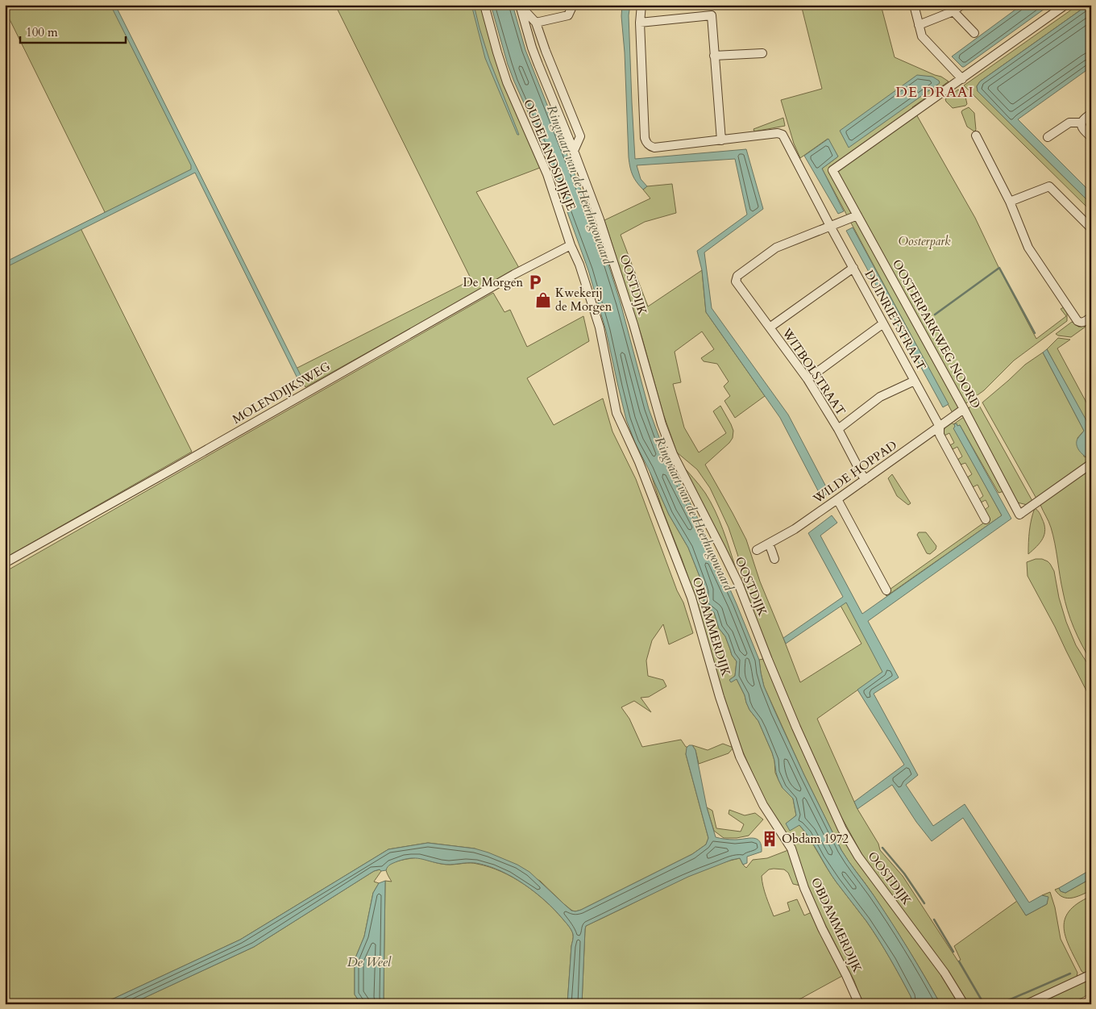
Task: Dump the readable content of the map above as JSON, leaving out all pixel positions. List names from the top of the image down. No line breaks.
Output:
{"streets":{"street":["OUDELANDSDIJKJE","OOSTDIJK","DUINRIETSTRAAT","OOSTERPARKWEG NOORD","WITBOLSTRAAT","MOLENDIJKSWEG","WILDE HOPPAD","OBDAMMERDIJK"]},"crossings":[["OUDELANDSDIJKJE","MOLENDIJKSWEG"],["OUDELANDSDIJKJE","OBDAMMERDIJK"],["DUINRIETSTRAAT","WITBOLSTRAAT"],["DUINRIETSTRAAT","WILDE HOPPAD"],["OOSTERPARKWEG NOORD","WILDE HOPPAD"],["WITBOLSTRAAT","WILDE HOPPAD"],["MOLENDIJKSWEG","OBDAMMERDIJK"]],"districts":["DE DRAAI"],"water":["Ringvaart van de Heerhugowaard","De Weel"],"parks":["Oosterpark"],"places":{"parking":["De Morgen"],"shop":["Kwekerij de Morgen"],"building":["Obdam 1972"]},"scale_bar":"100 m"}
